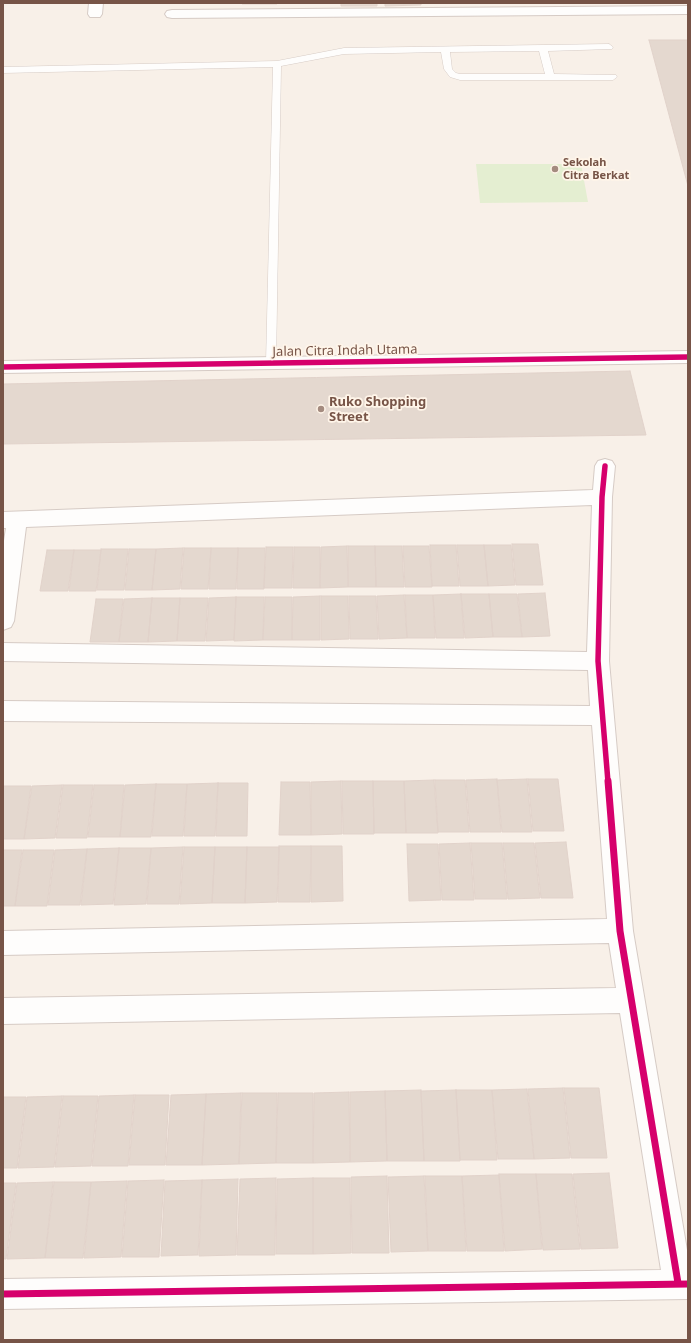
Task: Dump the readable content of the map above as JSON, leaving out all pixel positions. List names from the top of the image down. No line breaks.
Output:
{"streets":{"street":["Jalan Citra Indah Utama"]},"places":["Sekolah Citra Berkat","Ruko Shopping Street"]}
